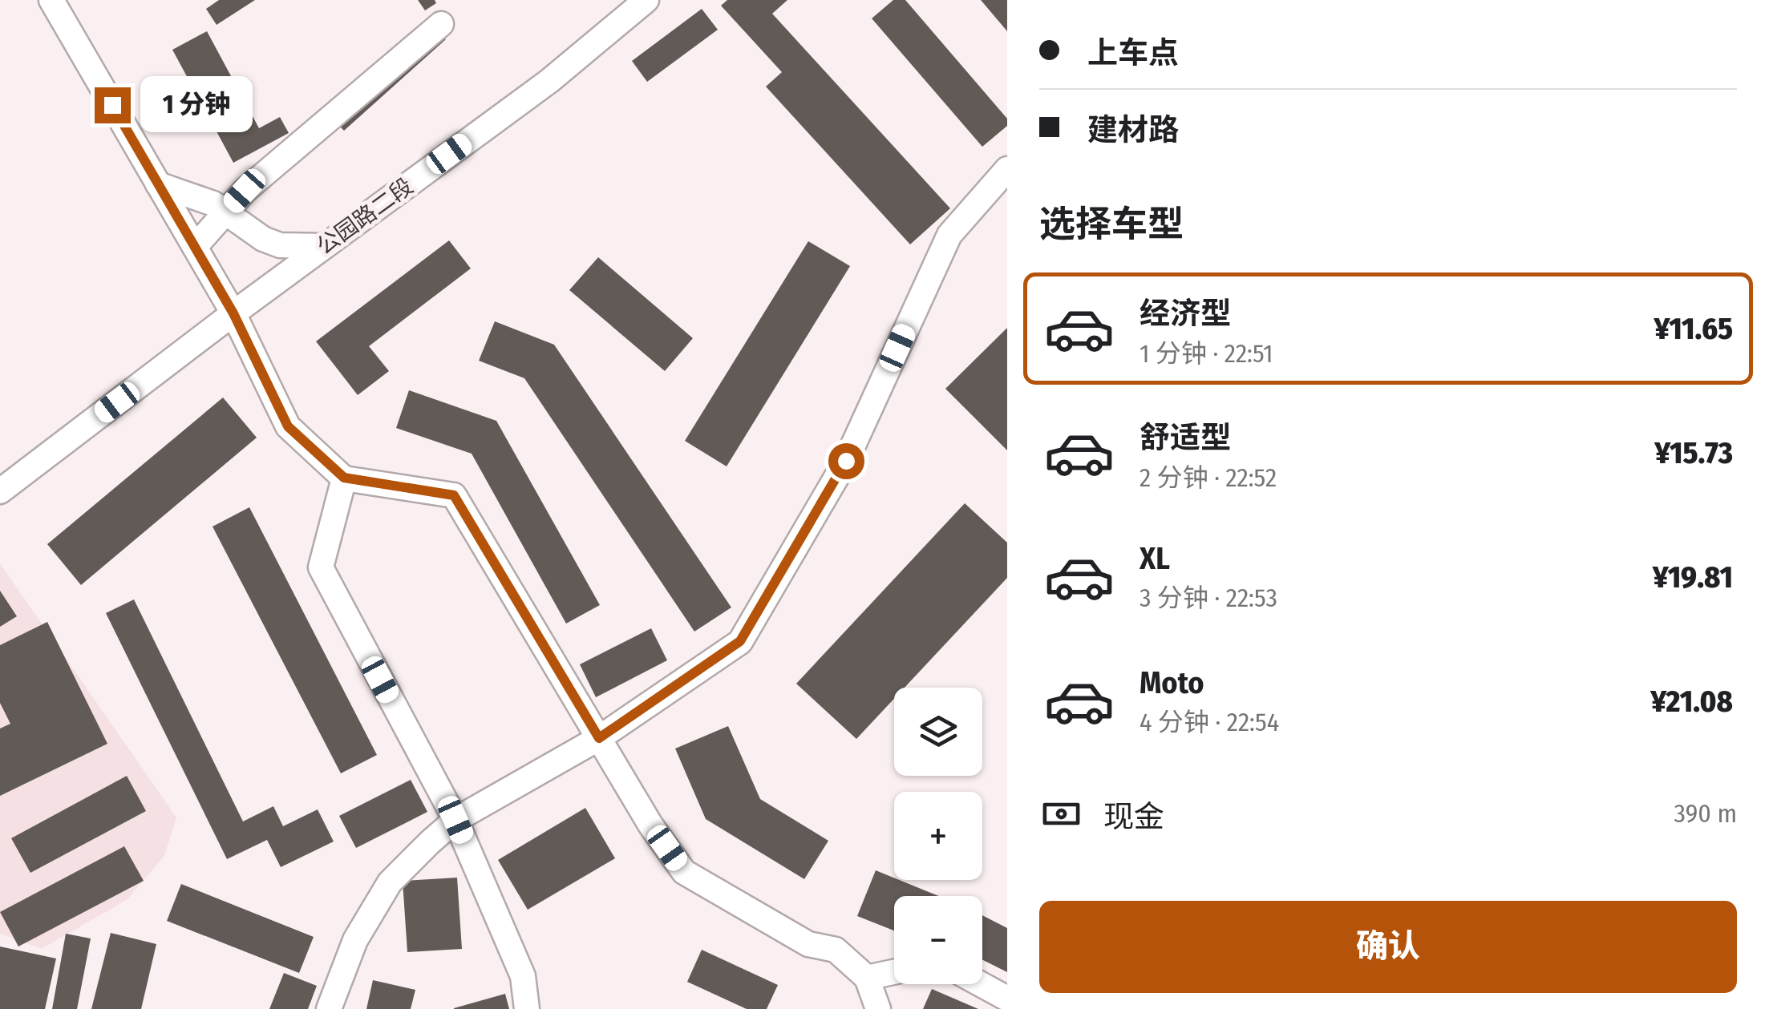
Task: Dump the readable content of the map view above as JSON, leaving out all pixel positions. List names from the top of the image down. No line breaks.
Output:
{"streets":{"street":["公园路二段"]},"page":{"banner":["上车点","建材路"],"bubble":"1 分钟","heading":"选择车型","list":[{"name":"经济型","note":"1 分钟 · 22:51","value":"¥11.65"},{"name":"舒适型","note":"2 分钟 · 22:52","value":"¥15.73"},{"name":"XL","note":"3 分钟 · 22:53","value":"¥19.81"},{"name":"Moto","note":"4 分钟 · 22:54","value":"¥21.08"}],"map_buttons":["+","−"],"pay":["现金","390 m"],"buttons":"确认"}}
